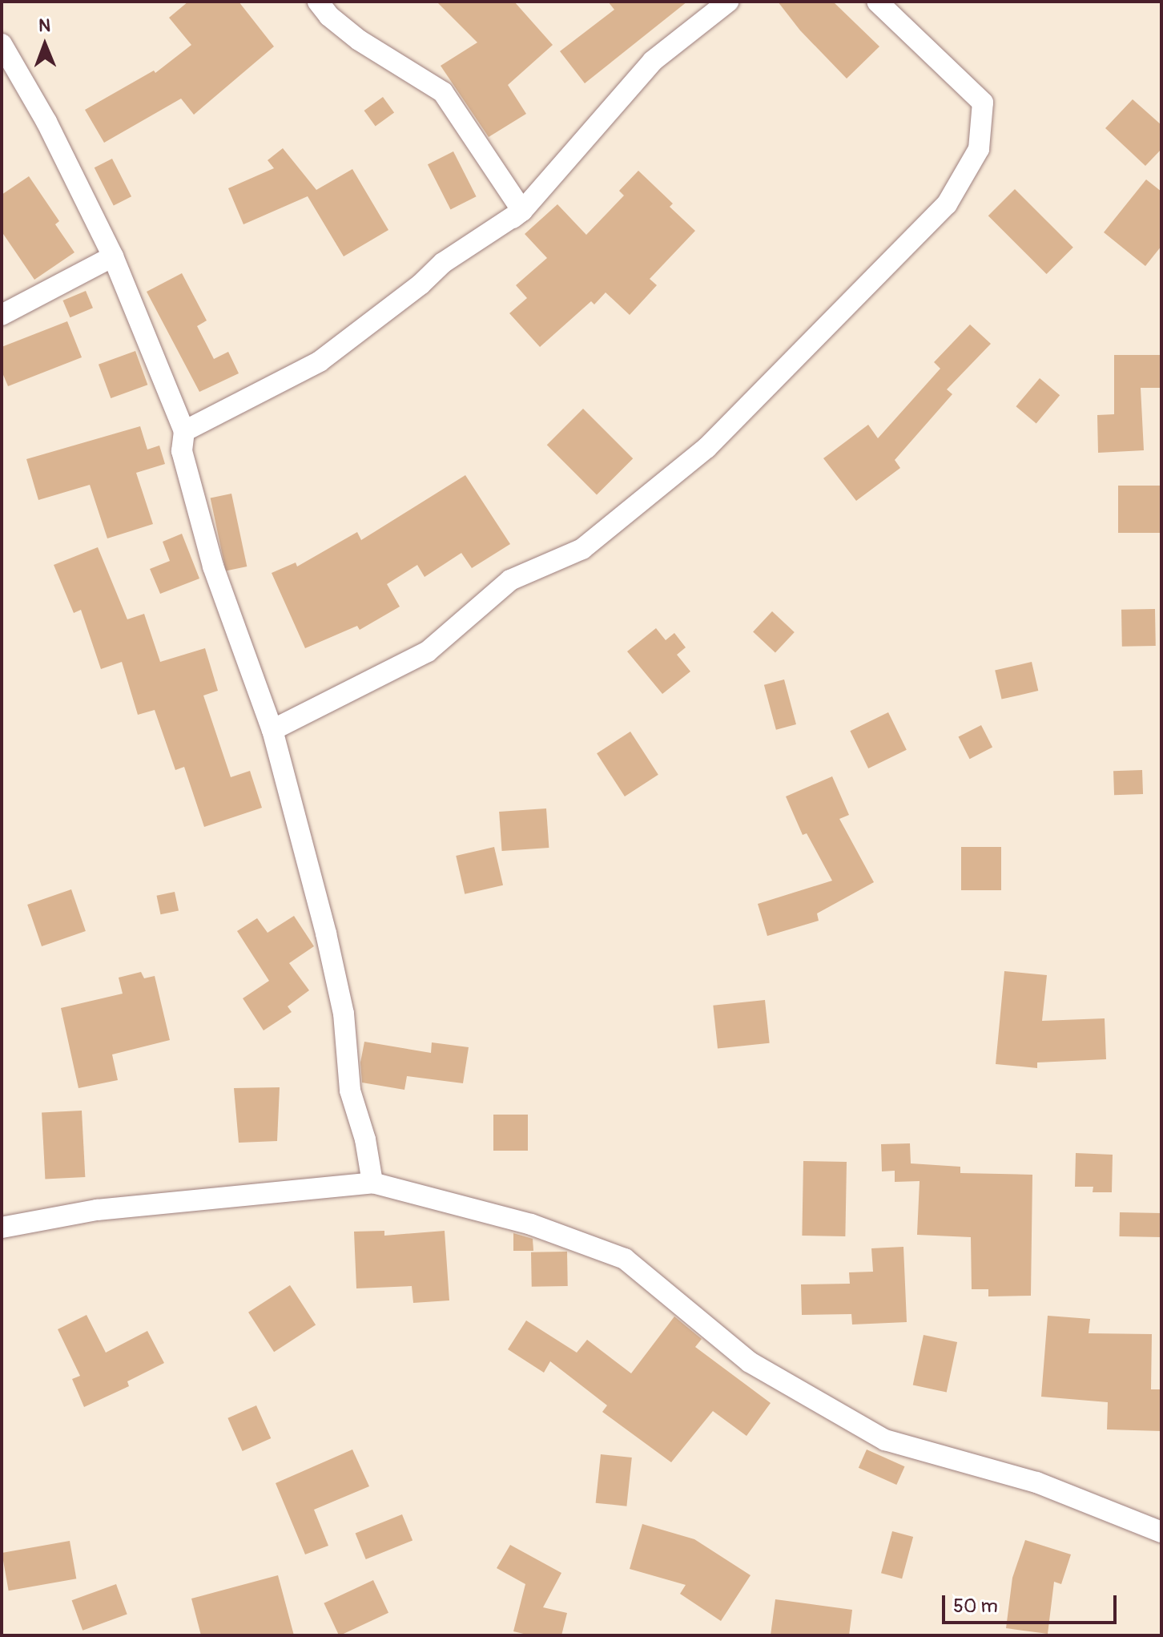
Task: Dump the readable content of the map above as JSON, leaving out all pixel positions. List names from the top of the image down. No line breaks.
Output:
{"scale_bar":"50 m","north":"top"}
